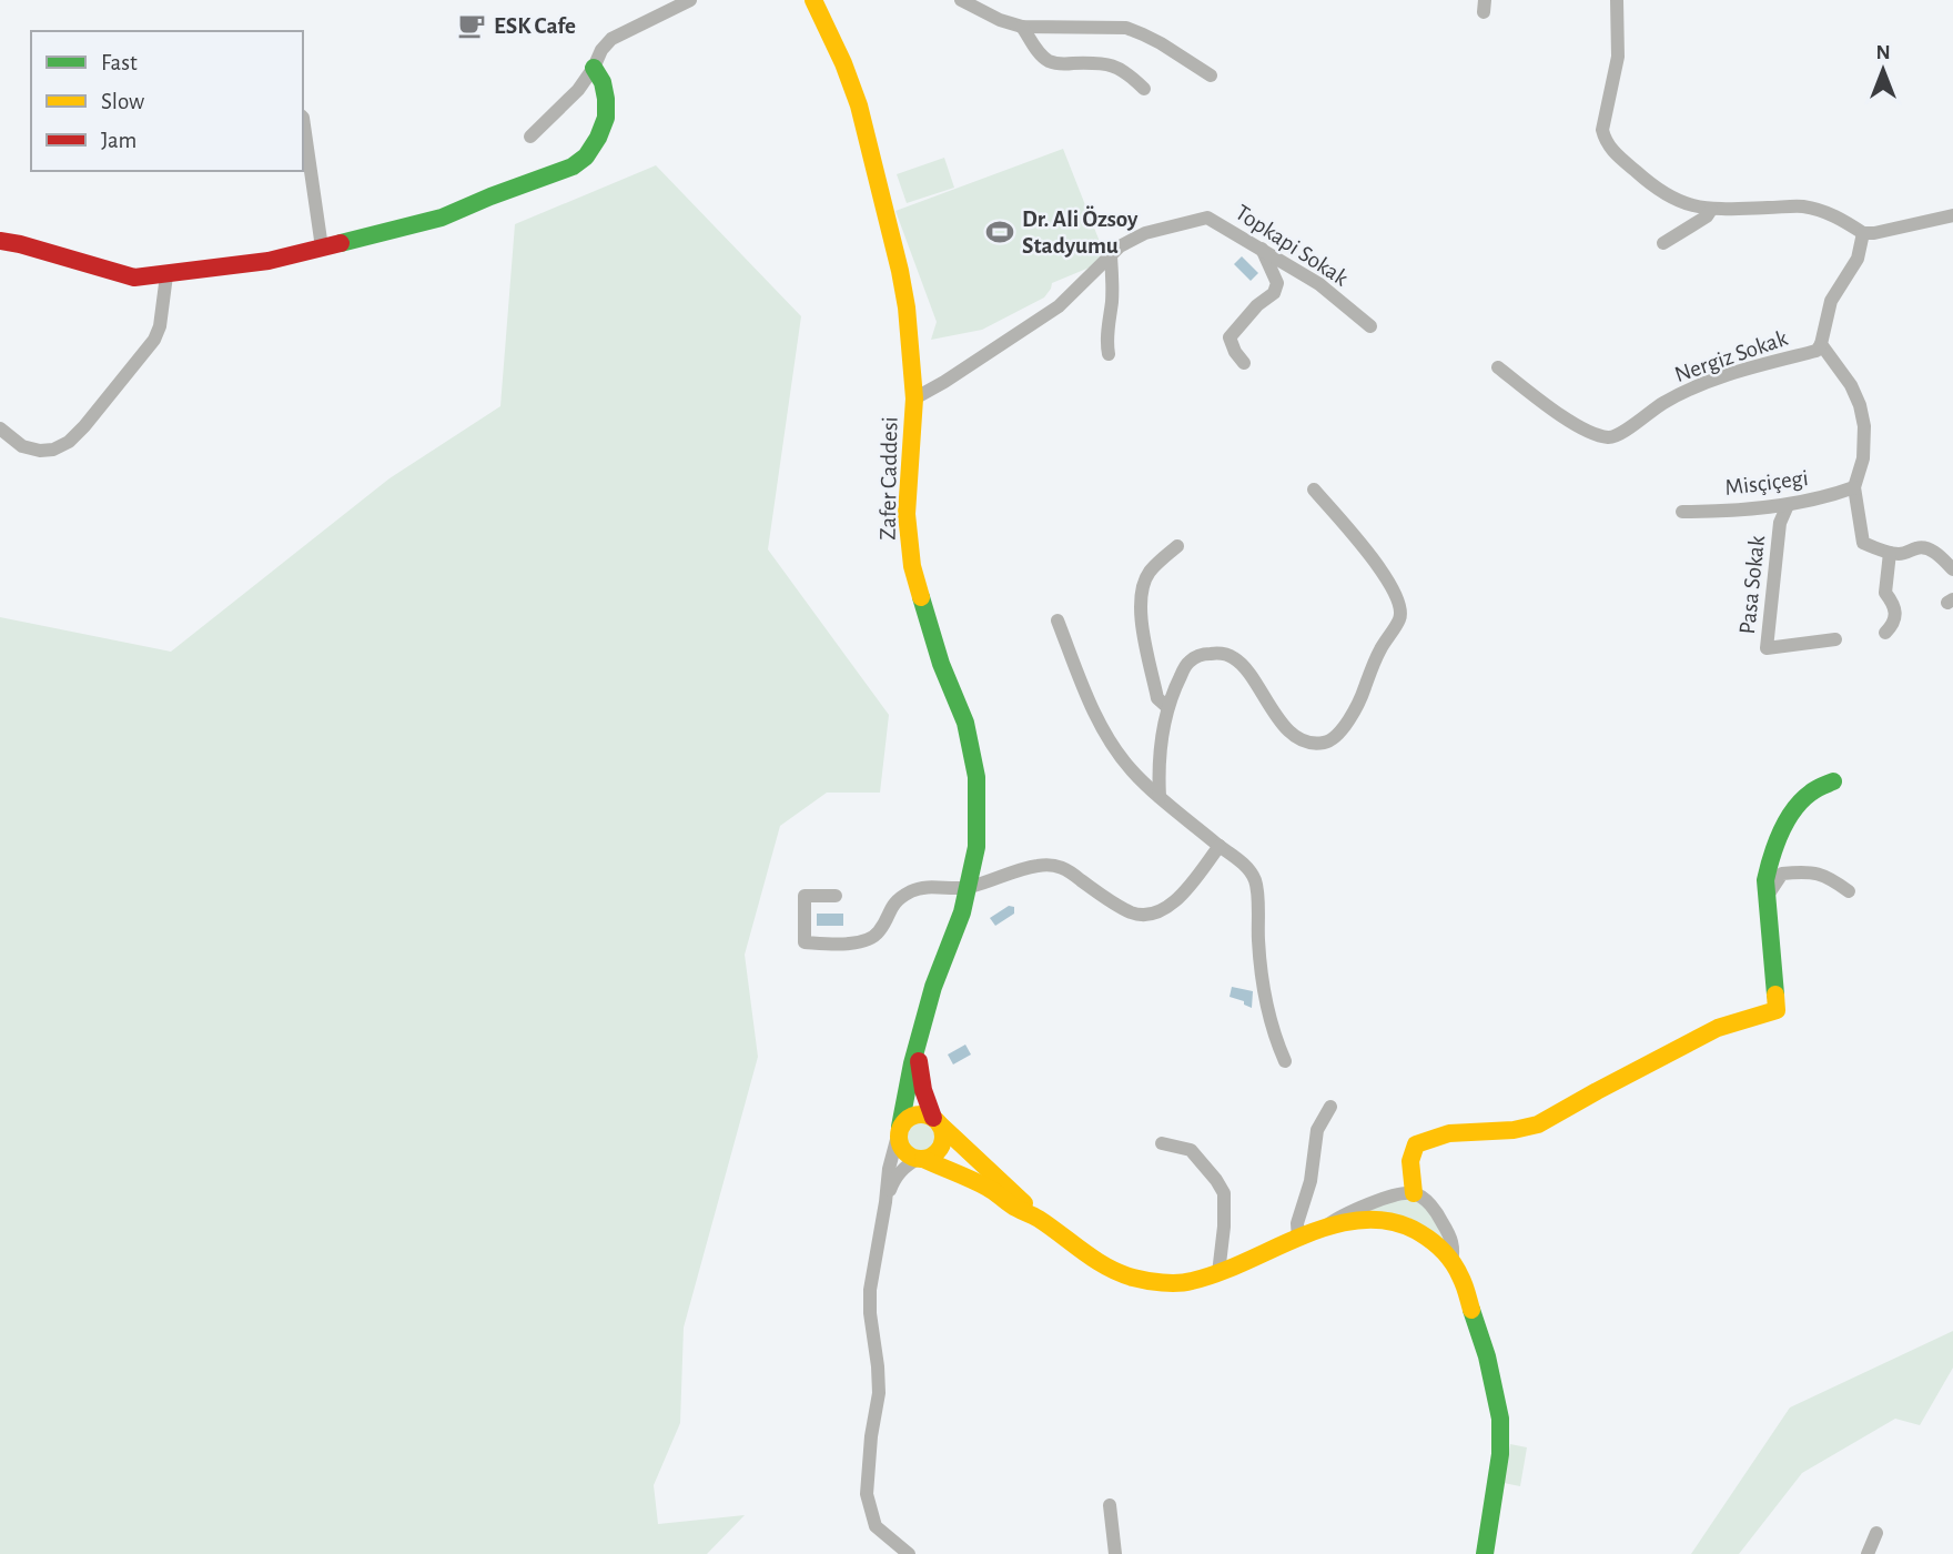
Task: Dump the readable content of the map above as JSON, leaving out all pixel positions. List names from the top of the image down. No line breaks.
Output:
{"streets":{"street":["Topkapi Sokak","Nergiz Sokak","Zafer Caddesi","Misçiçegi","Pasa Sokak"]},"crossings":[["Topkapi Sokak","Zafer Caddesi"],["Misçiçegi","Pasa Sokak"]],"places":{"cafe":["ESK Cafe"],"sports":["Dr. Ali Özsoy Stadyumu"]},"legend":["Fast","Slow","Jam"],"north":"top"}
